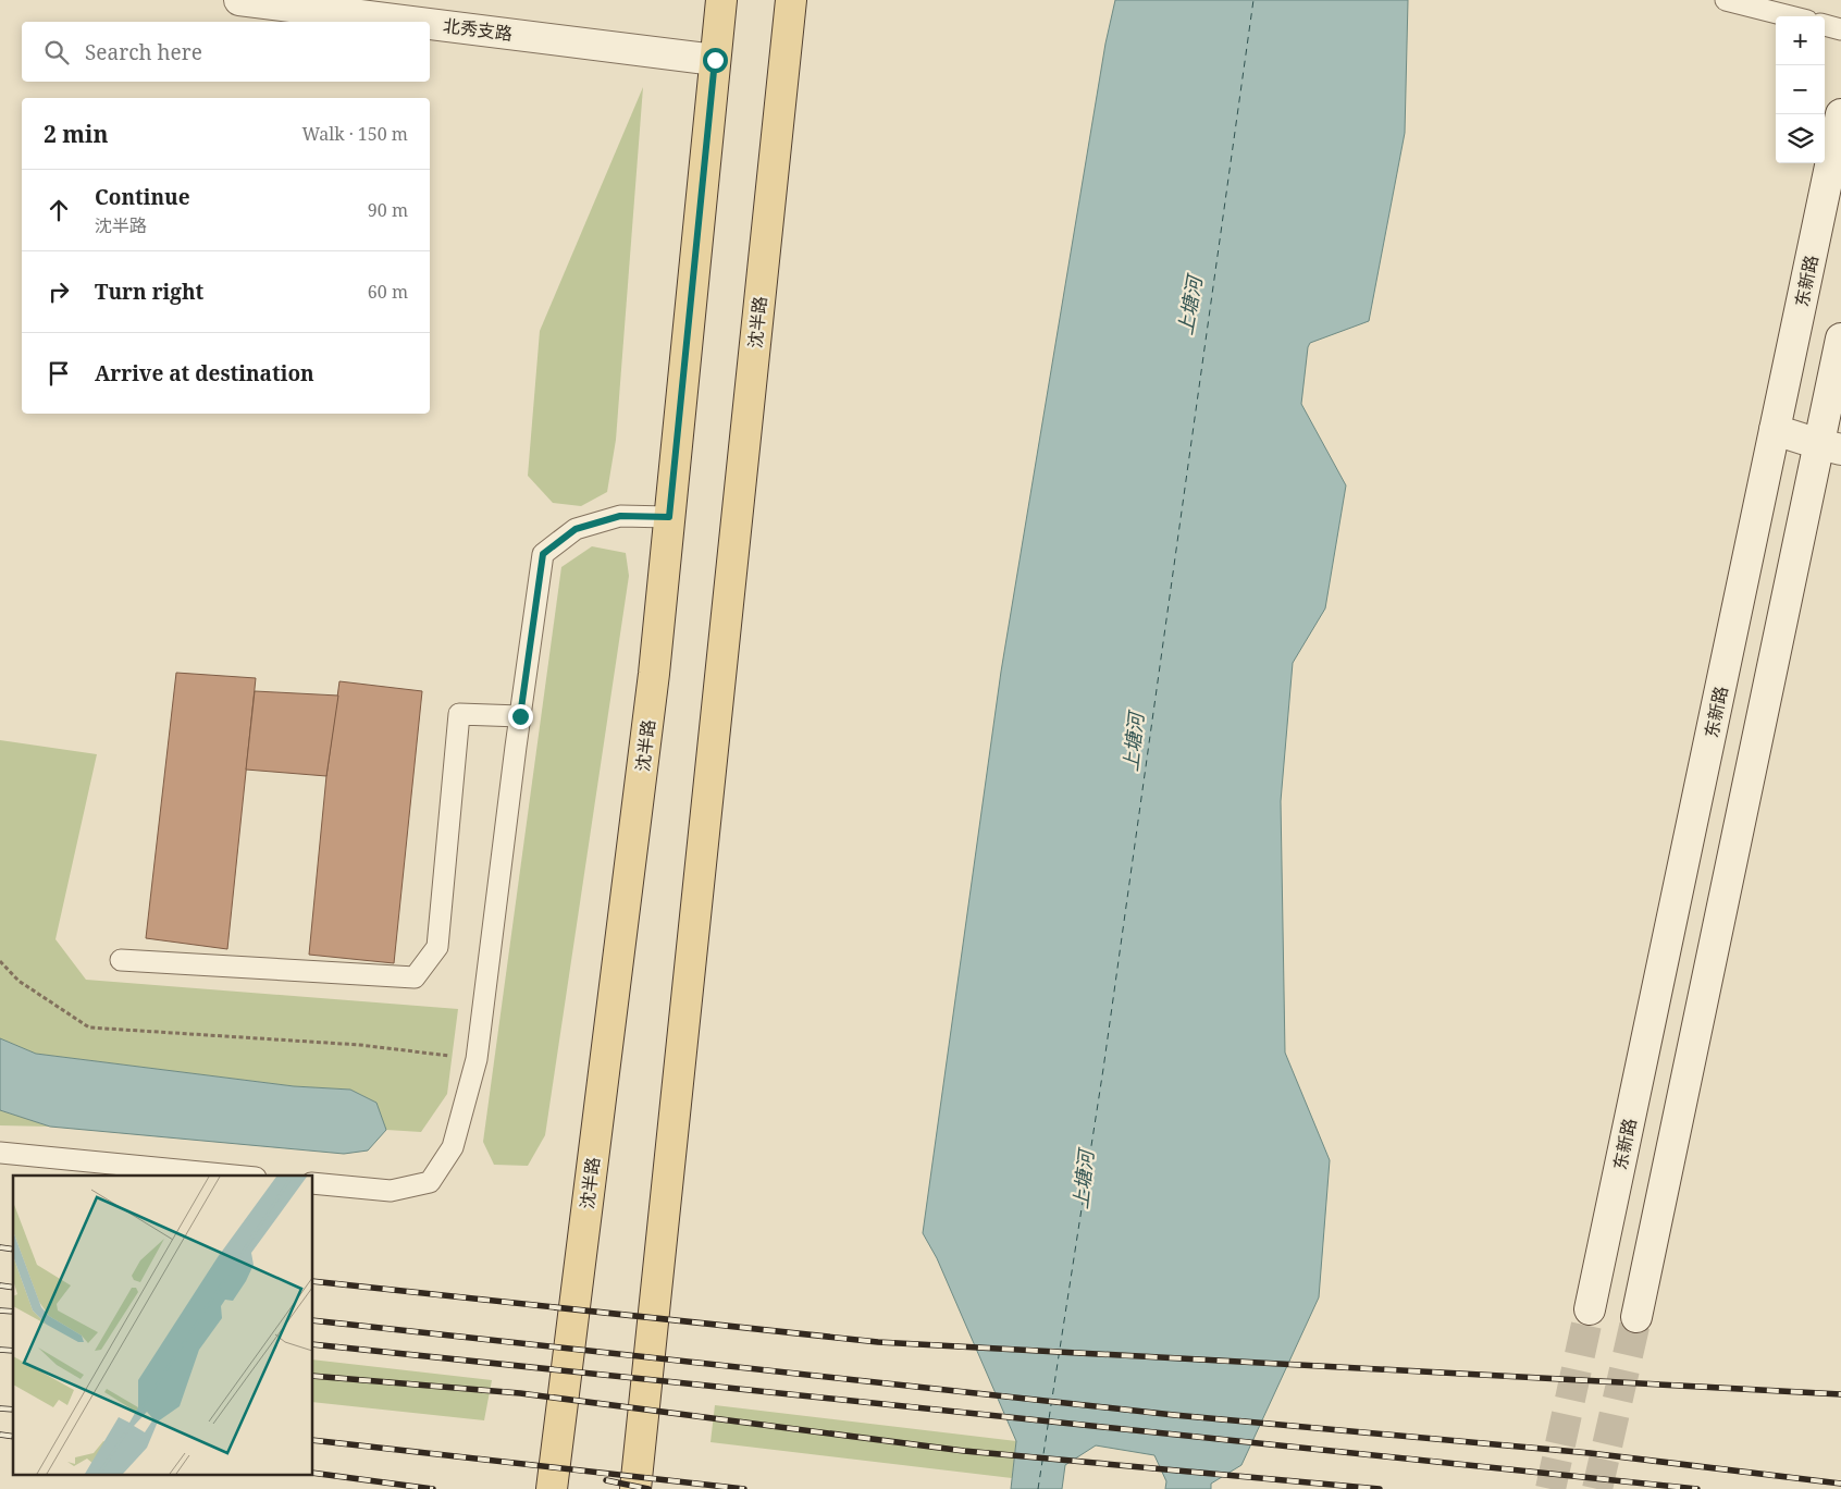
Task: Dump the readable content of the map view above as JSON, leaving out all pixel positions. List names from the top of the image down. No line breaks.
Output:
{"streets":{"main road":["北秀支路","东新路","沈半路"]},"crossings":[["北秀支路","沈半路"]],"water":["上塘河"],"page":{"map_buttons":["+","−"],"search":"Search here","heading":["2 min","Walk · 150 m"],"list":[["Continue","沈半路","90 m"],["Turn right","60 m"],"Arrive at destination"]}}
